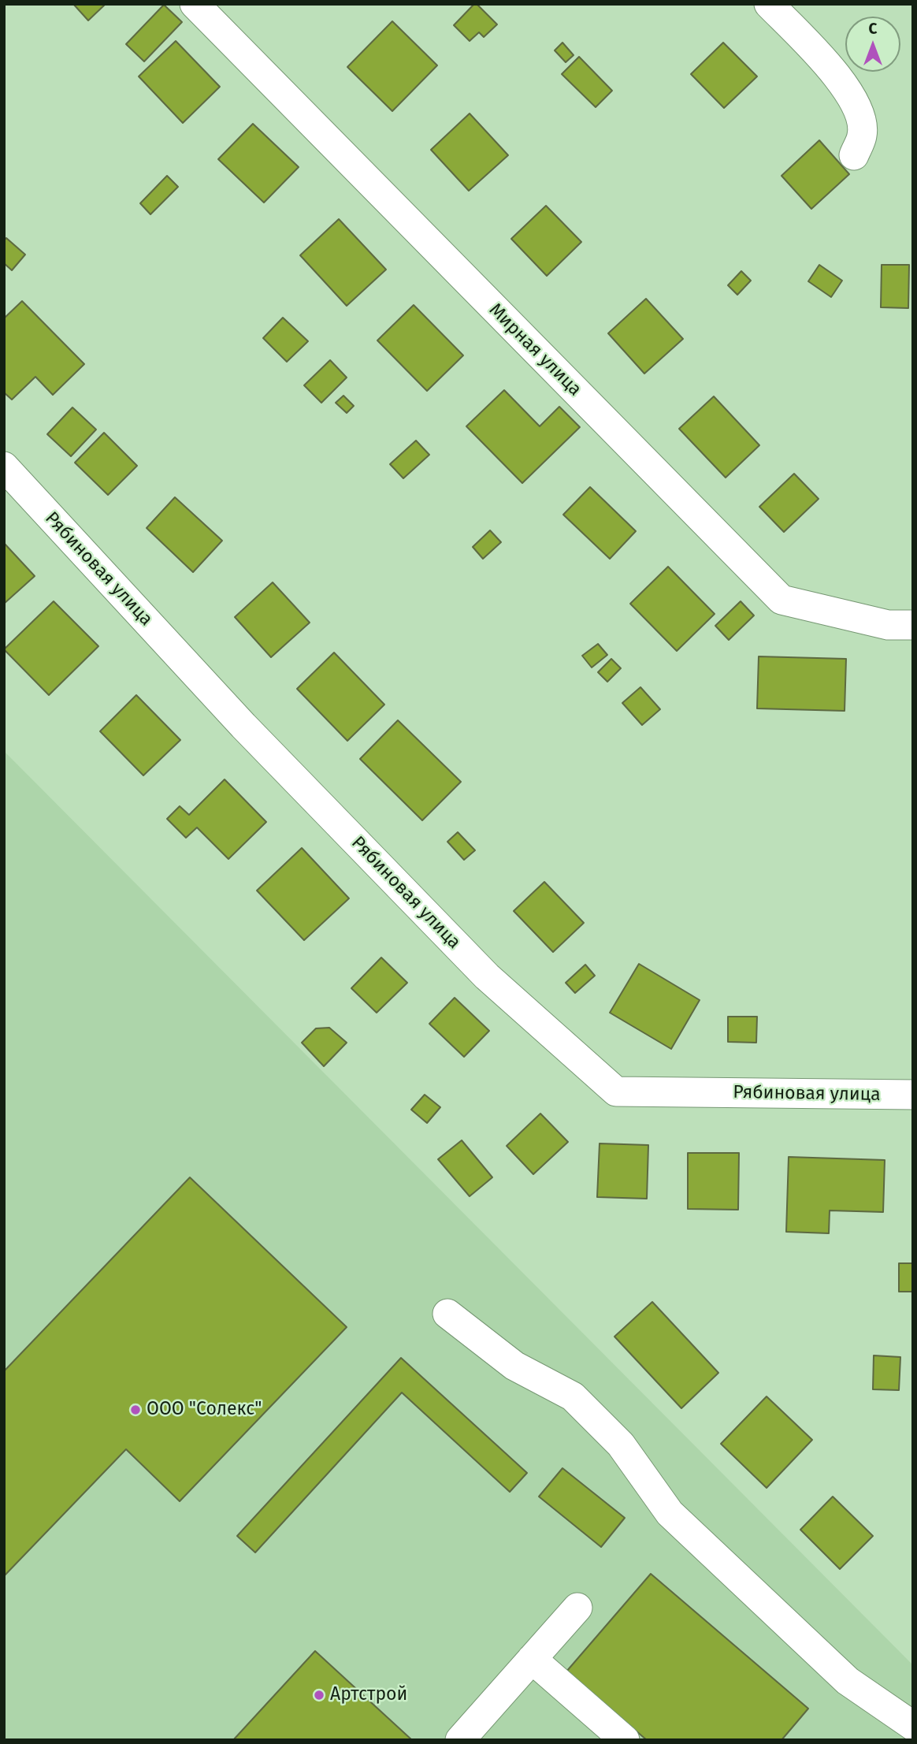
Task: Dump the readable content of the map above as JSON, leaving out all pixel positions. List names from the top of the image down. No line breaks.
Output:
{"streets":{"street":["Мирная улица","Рябиновая улица"]},"places":["ООО \"Солекс\"","Артстрой"],"north":"top"}
